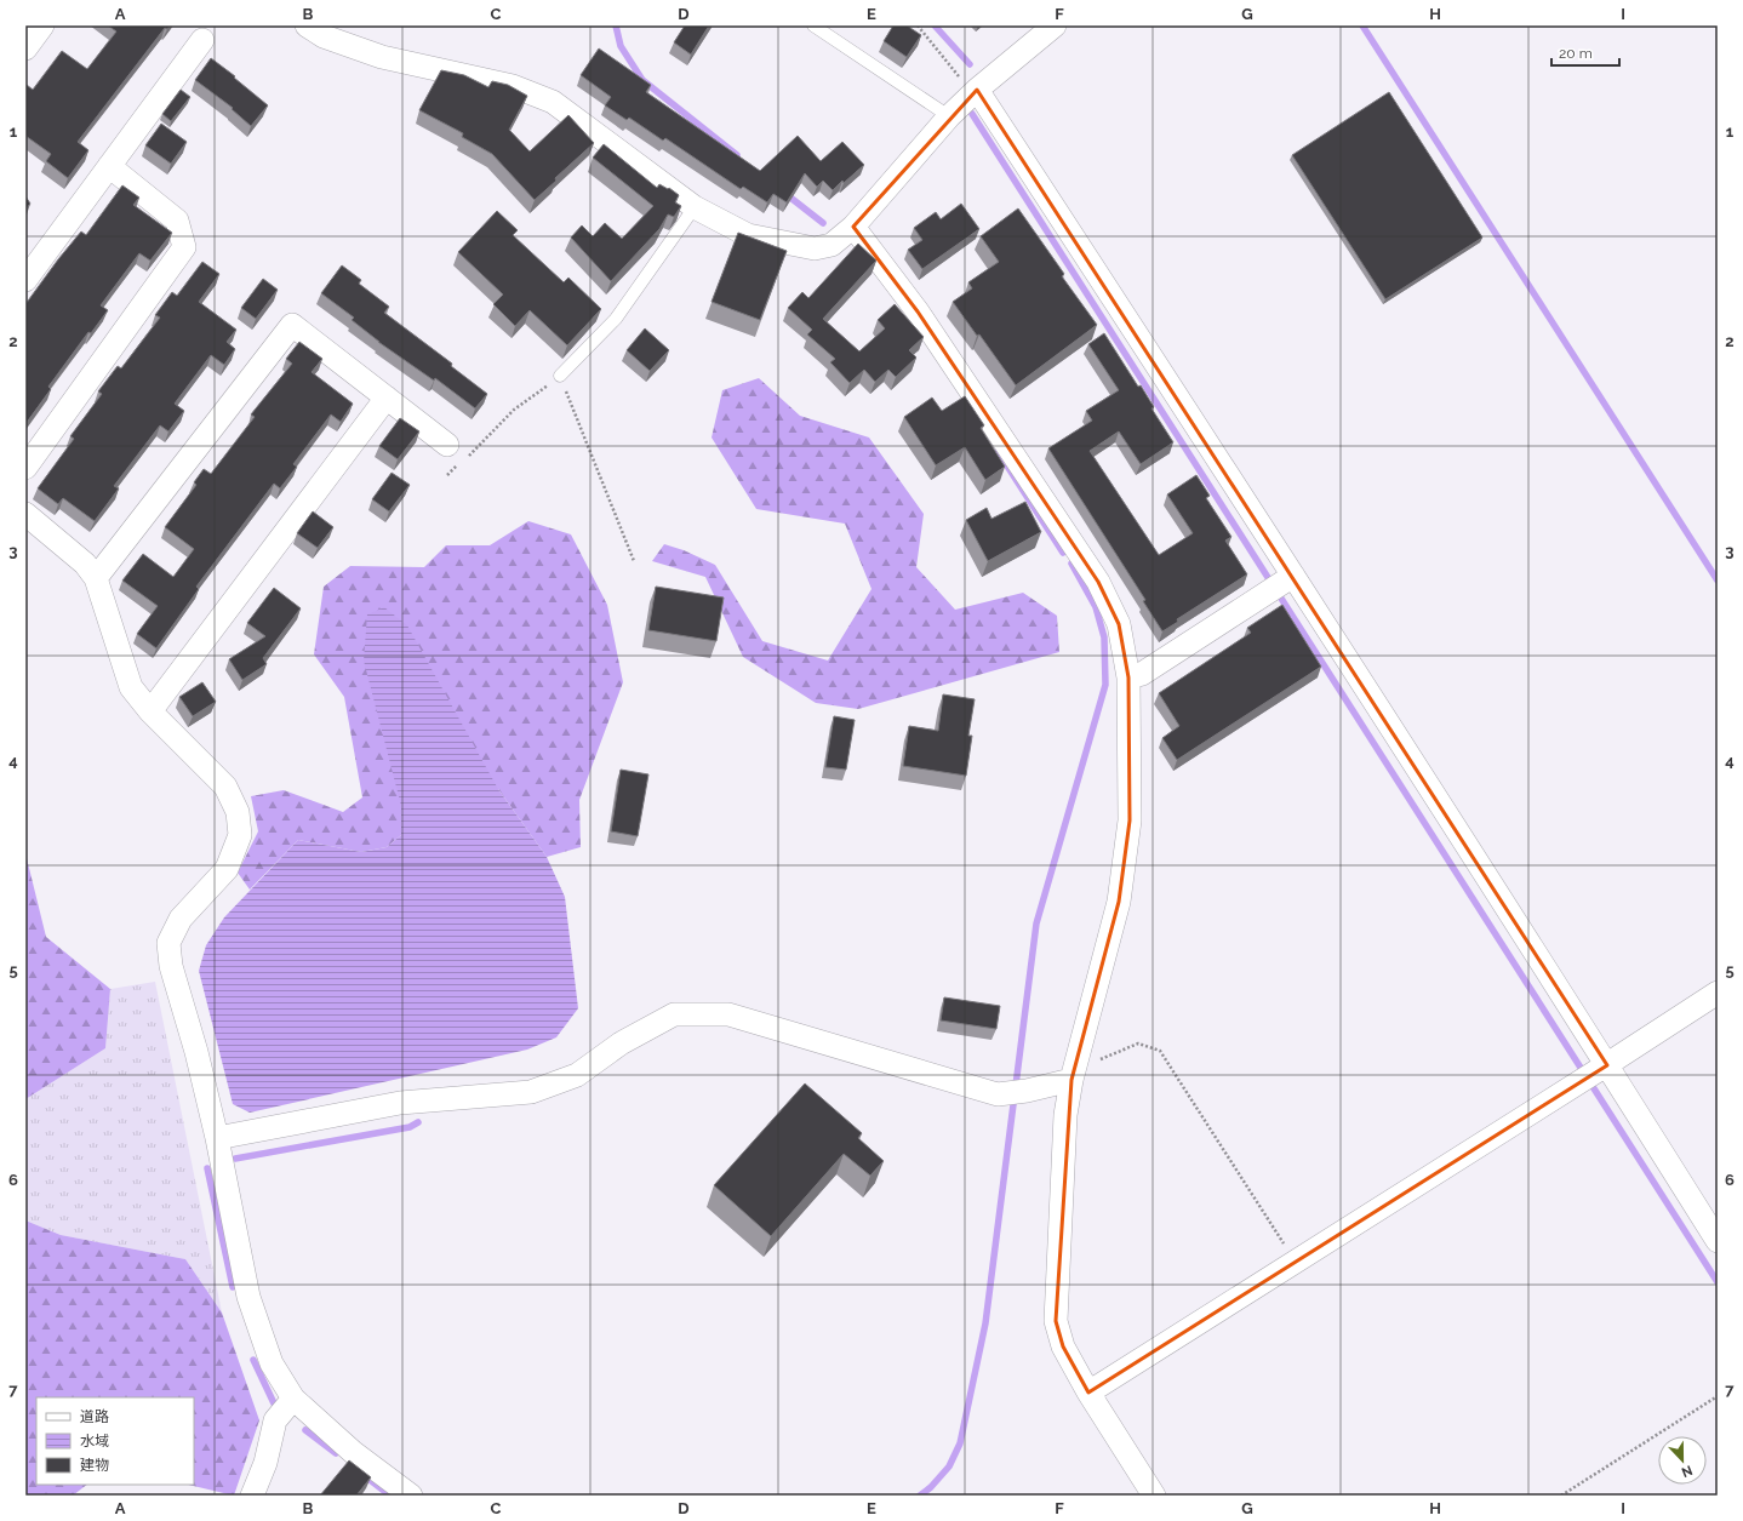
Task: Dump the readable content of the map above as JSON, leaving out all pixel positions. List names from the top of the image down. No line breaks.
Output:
{"legend":["道路","水域","建物"],"scale_bar":"20 m","north":"bottom","grid":{"columns":["A","B","C","D","E","F","G","H","I"],"rows":["1","2","3","4","5","6","7"]}}
